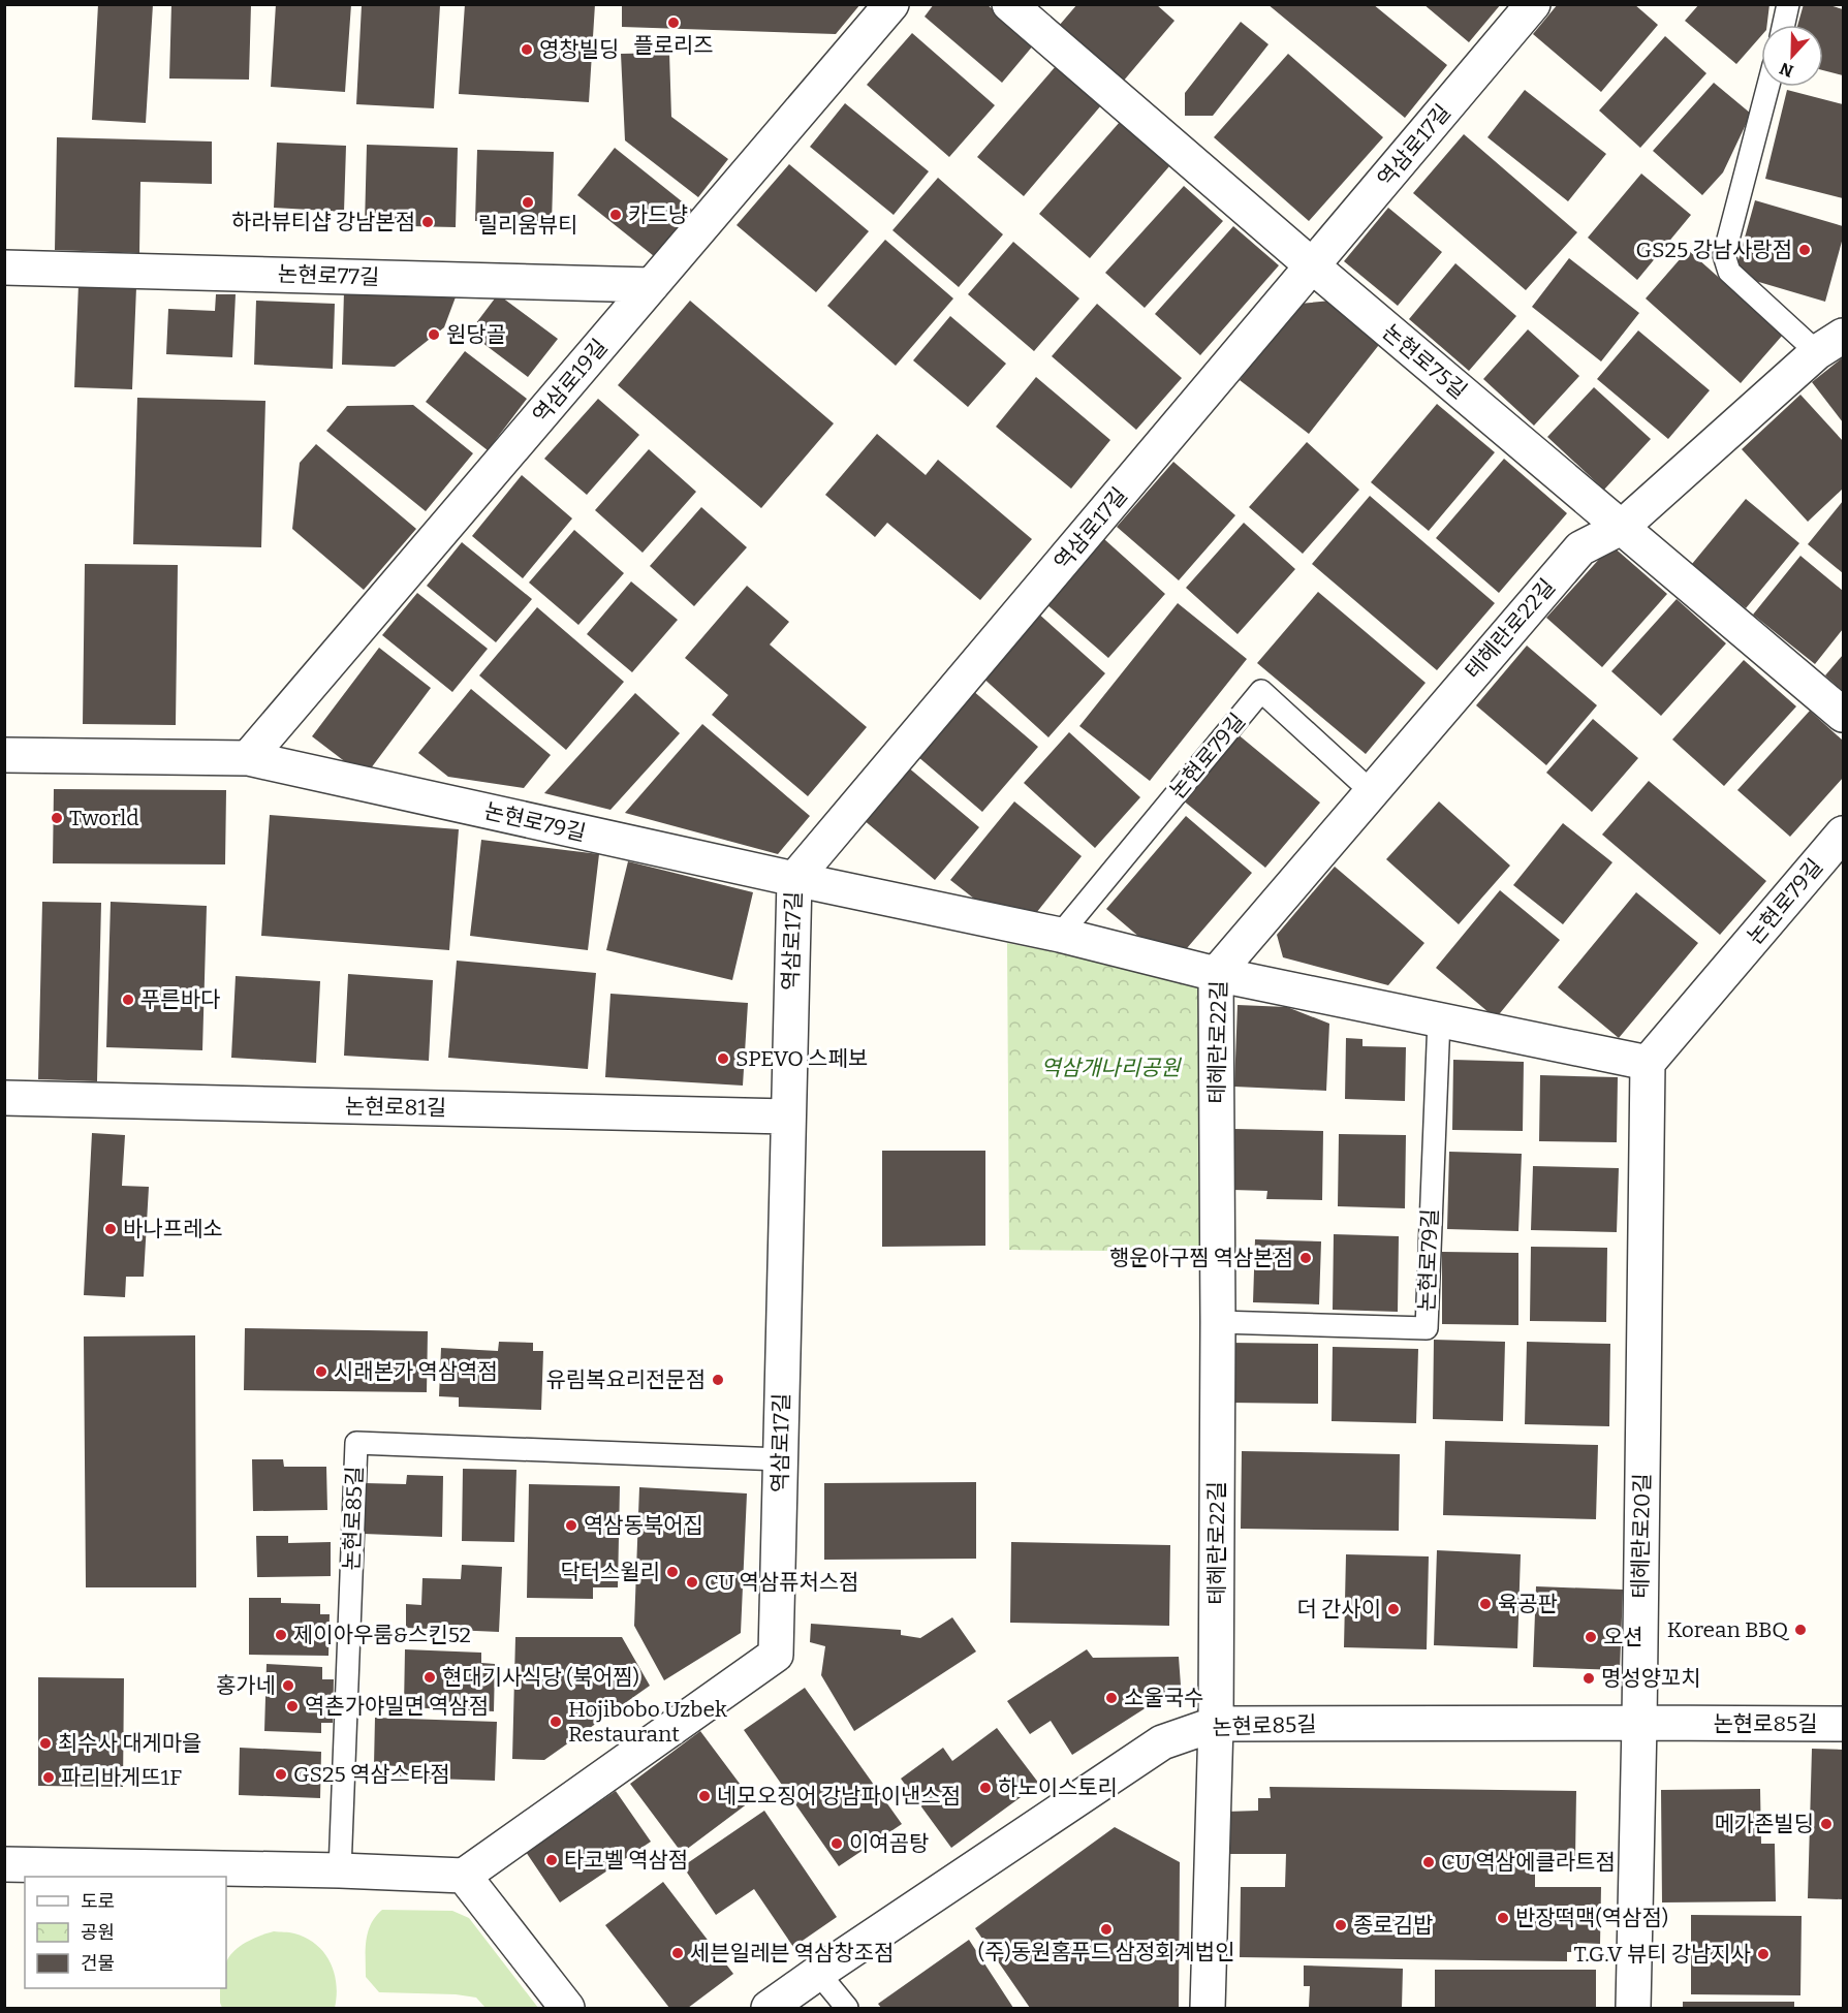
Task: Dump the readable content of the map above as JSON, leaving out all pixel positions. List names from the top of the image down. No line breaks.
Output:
{"streets":{"street":["역삼로17길","논현로77길","논현로75길","역삼로19길","테헤란로22길","논현로79길","논현로81길","논현로85길","테헤란로20길"]},"crossings":[["역삼로17길","논현로75길"],["역삼로17길","논현로79길"],["역삼로17길","논현로81길"],["역삼로17길","논현로85길"],["논현로77길","역삼로19길"],["논현로75길","테헤란로22길"],["역삼로19길","논현로79길"],["테헤란로22길","논현로79길"],["테헤란로22길","논현로85길"],["논현로79길","테헤란로20길"],["논현로85길","테헤란로20길"]],"parks":["역삼개나리공원"],"places":["플로리즈","영창빌딩","릴리움뷰티","카드냥","하라뷰티샵 강남본점","GS25 강남사랑점","원당골","Tworld","푸른바다","SPEVO 스페보","바나프레소","행운아구찜 역삼본점","시래본가 역삼역점","유림복요리전문점","역삼동북어집","닥터스윌리","CU 역삼퓨처스점","육공판","더 간사이","Korean BBQ","제이아우룸&스킨52","오션","현대기사식당 (북어찜)","명성양꼬치","홍가네","소울국수","역촌가야밀면 역삼점","Hojibobo Uzbek Restaurant","최수사 대게마을","GS25 역삼스타점","파리바게뜨1F","하노이스토리","네모오징어 강남파이낸스점","메가존빌딩","이여곰탕","타코벨 역삼점","CU 역삼에클라트점","반장떡맥(역삼점)","종로김밥","(주)동원홈푸드 삼정회계법인","세븐일레븐 역삼창조점","T.G.V 뷰티 강남지사"],"legend":["도로","공원","건물"],"north":"bottom"}
